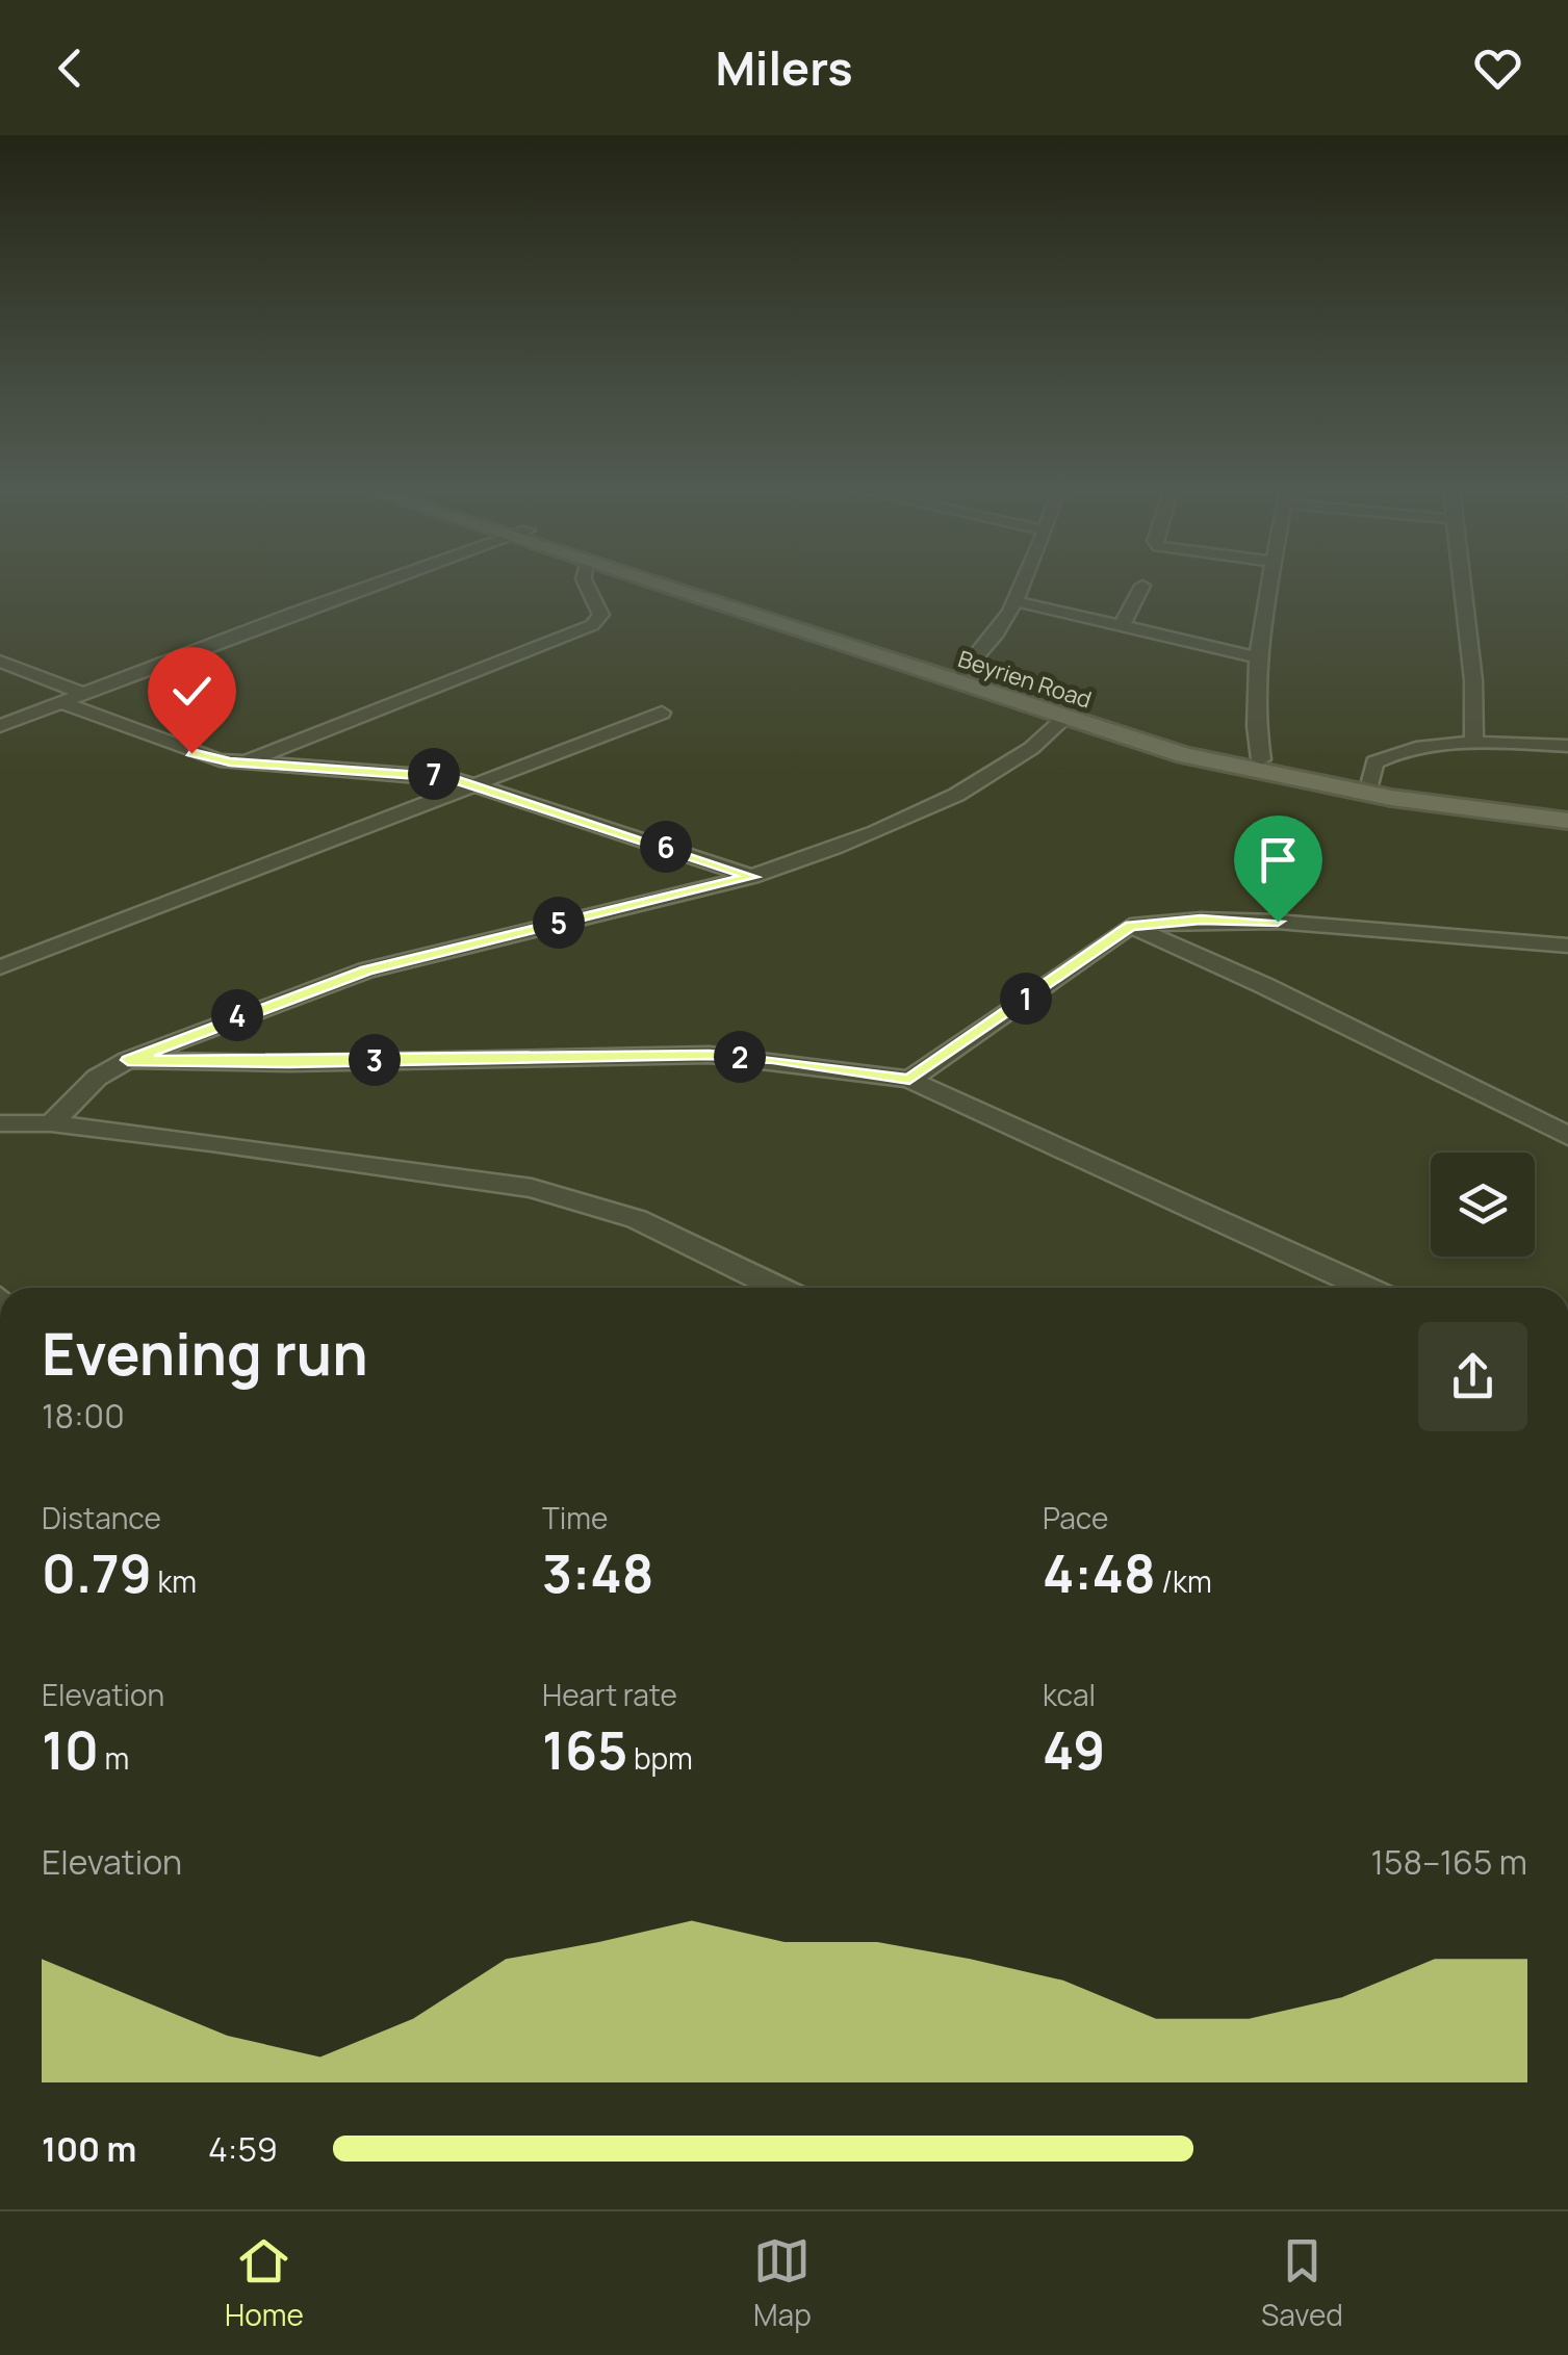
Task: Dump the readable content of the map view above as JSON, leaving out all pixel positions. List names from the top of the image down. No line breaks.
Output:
{"streets":{"main road":["Beyrien Road"]},"page":{"header":"Milers","pins":["7","6","5","1","4","2","3"],"heading":["Evening run","18:00"],"stats":[["Distance","0.79 km"],["Time","3:48"],["Pace","4:48 /km"],["Elevation","10 m"],["Heart rate","165 bpm"],["kcal","49"]],"chart":["Elevation","158–165 m"],"list":[{"name":"100 m","note":"4:59"}],"tabs":["Home","Map","Saved"]}}
